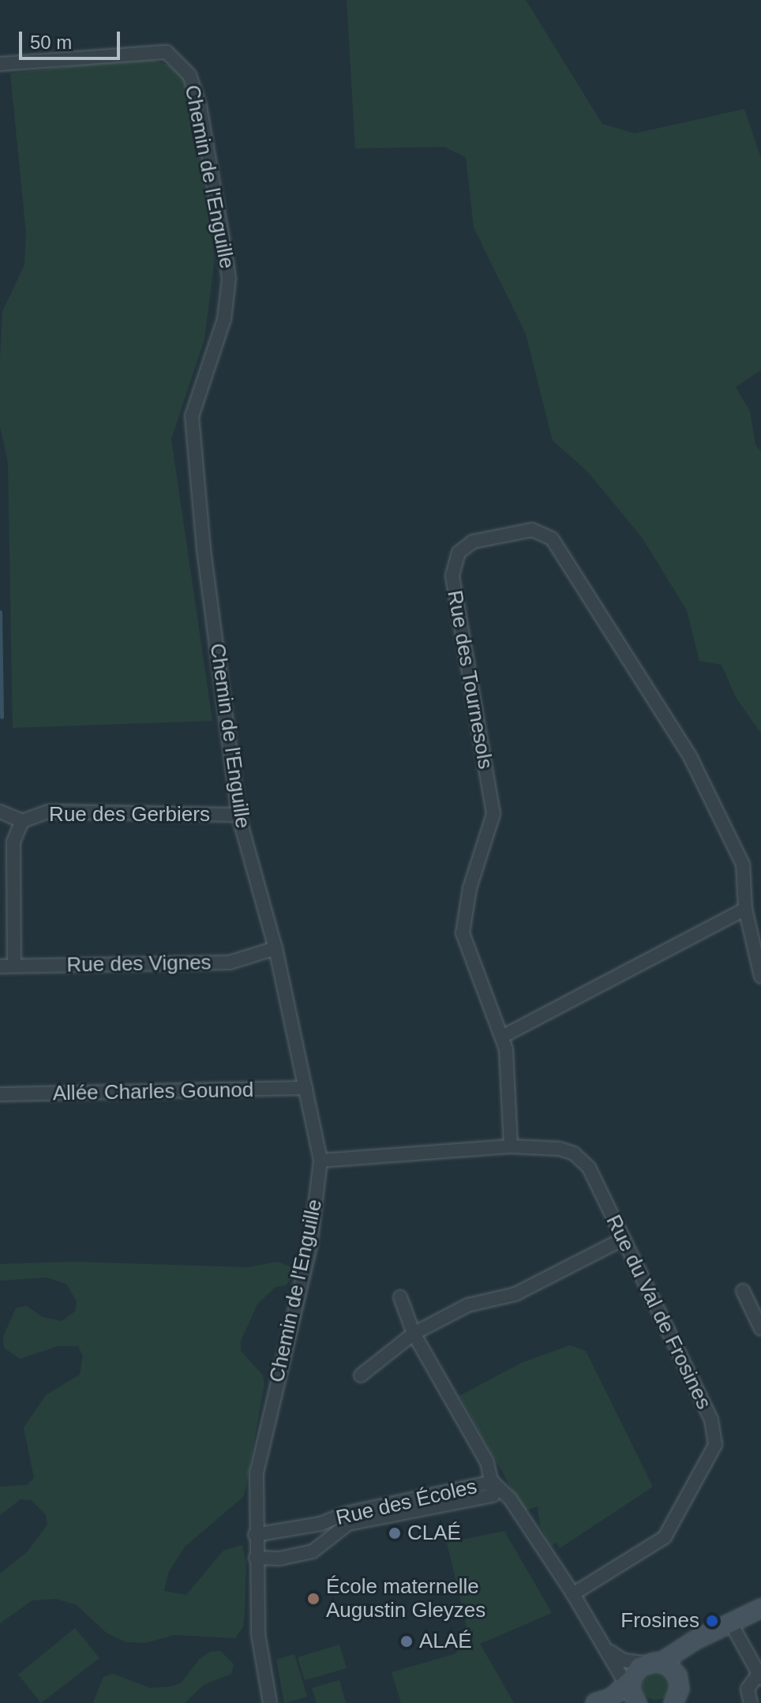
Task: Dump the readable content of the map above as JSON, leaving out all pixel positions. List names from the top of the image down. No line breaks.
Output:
{"streets":{"street":["Chemin de l'Enguille","Rue des Tournesols","Rue des Gerbiers","Rue des Vignes","Allée Charles Gounod","Rue du Val de Frosines","Rue des Écoles"]},"crossings":[["Chemin de l'Enguille","Rue des Gerbiers"],["Chemin de l'Enguille","Rue des Vignes"],["Chemin de l'Enguille","Allée Charles Gounod"],["Chemin de l'Enguille","Rue du Val de Frosines"],["Chemin de l'Enguille","Rue des Écoles"],["Rue des Gerbiers","Rue des Vignes"]],"places":["CLAÉ","École maternelle Augustin Gleyzes","Frosines","ALAÉ"],"scale_bar":"50 m"}
